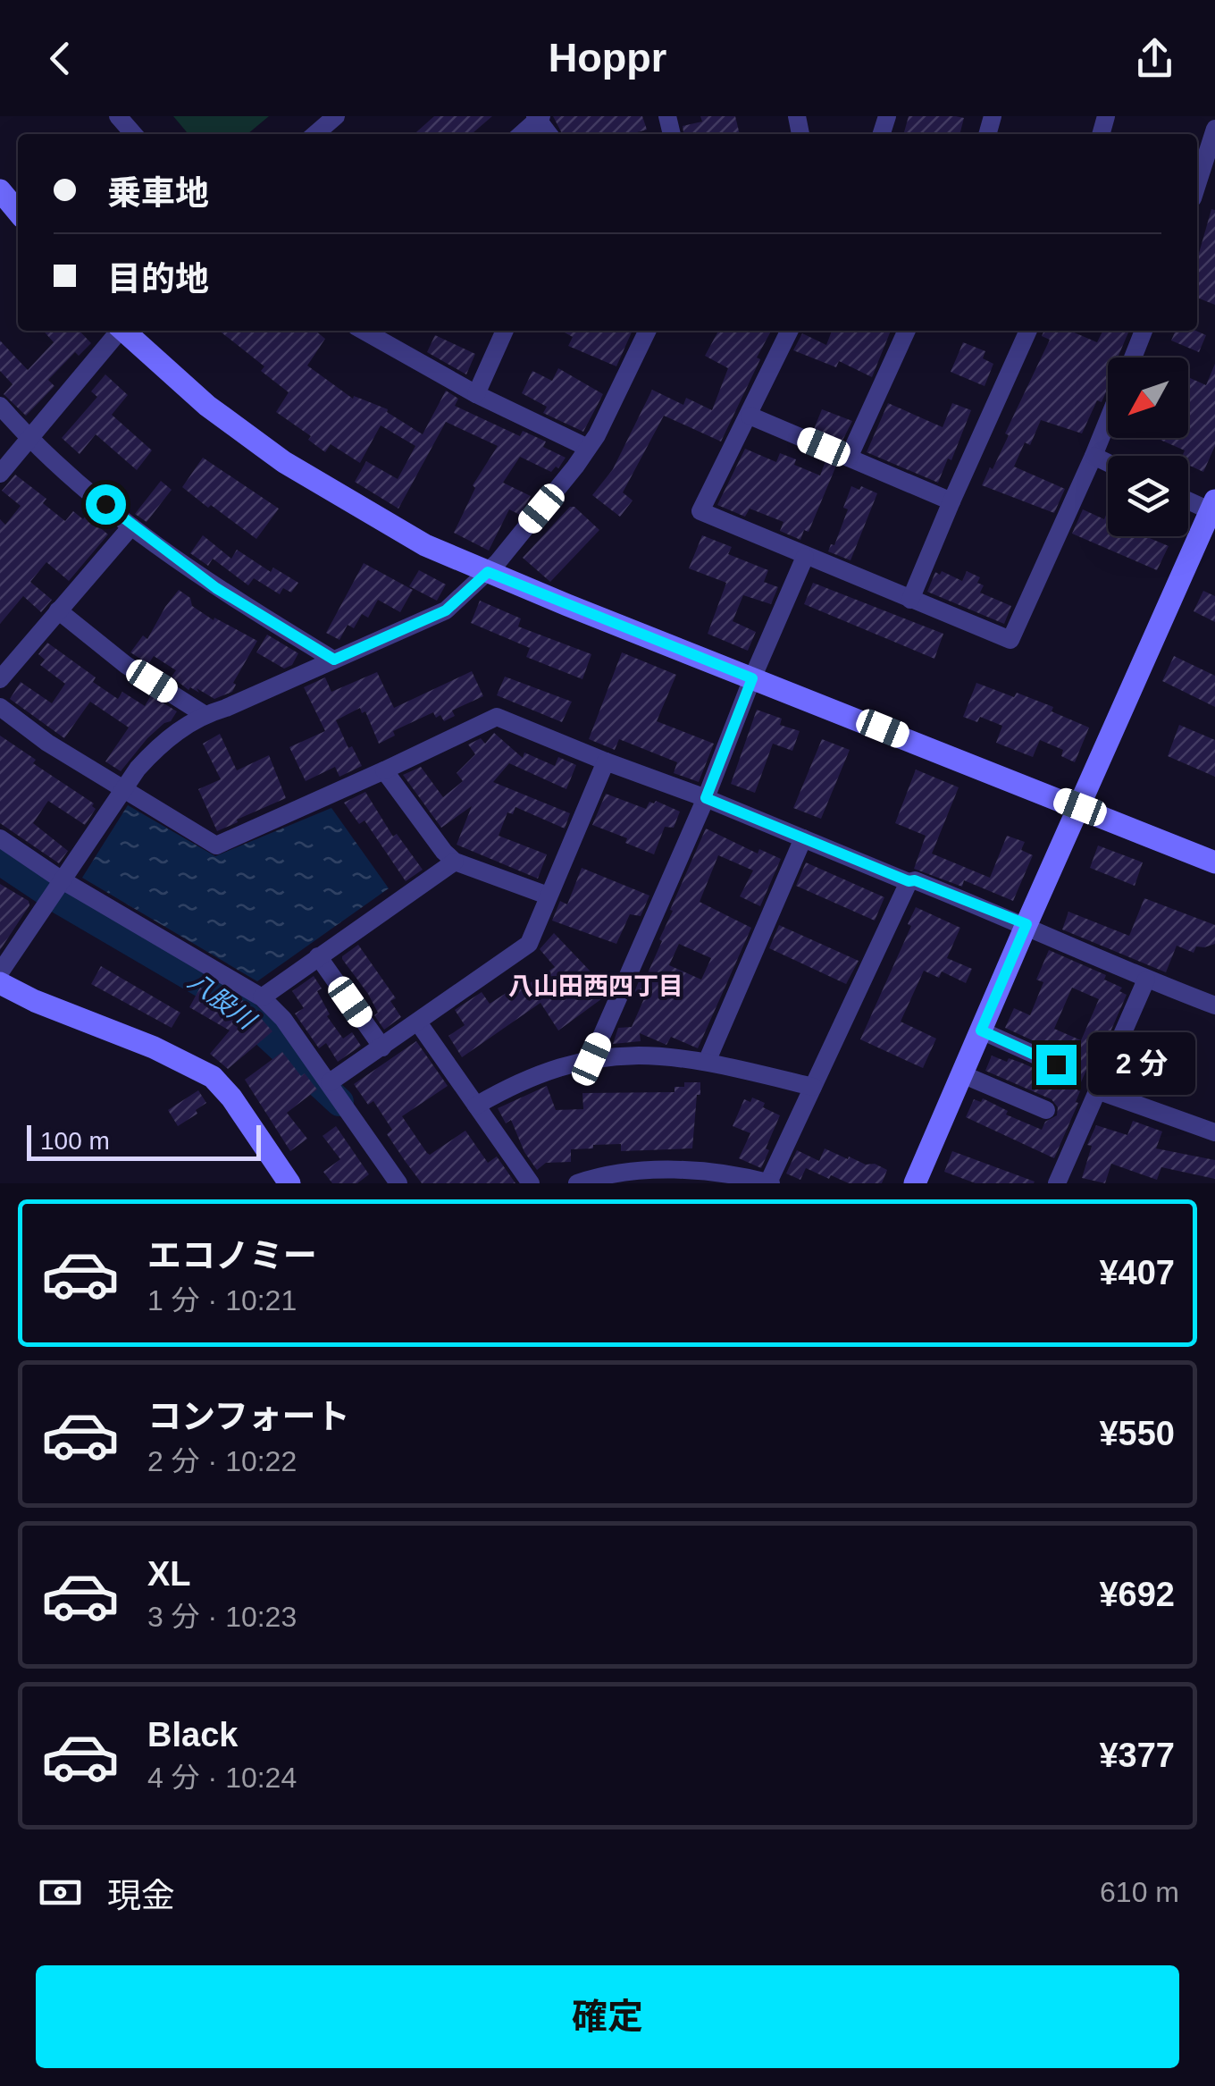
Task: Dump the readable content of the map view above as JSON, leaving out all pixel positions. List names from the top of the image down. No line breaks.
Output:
{"districts":["八山田西四丁目"],"water":["八股川"],"scale_bar":"100 m","north":"bottom left","page":{"header":"Hoppr","banner":["乗車地","目的地"],"bubble":"2 分","scale":"100 m","list":[{"name":"エコノミー","note":"1 分 · 10:21","value":"¥407"},{"name":"コンフォート","note":"2 分 · 10:22","value":"¥550"},{"name":"XL","note":"3 分 · 10:23","value":"¥692"},{"name":"Black","note":"4 分 · 10:24","value":"¥377"}],"pay":["現金","610 m"],"buttons":"確定"}}
